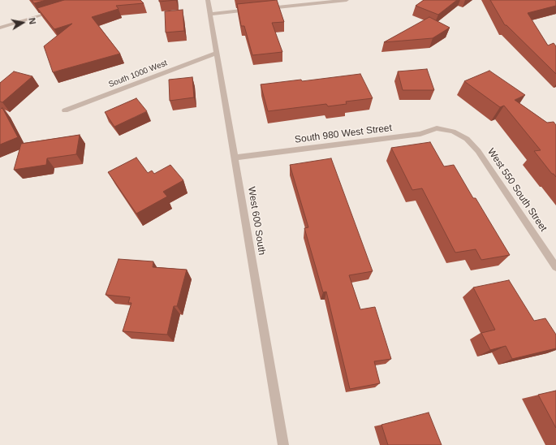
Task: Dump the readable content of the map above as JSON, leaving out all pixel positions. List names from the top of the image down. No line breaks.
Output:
{"streets":{"street":["South 1000 West","South 980 West Street","West 550 South Street","West 600 South"]},"crossings":[["South 1000 West","West 600 South"],["South 980 West Street","West 550 South Street"],["South 980 West Street","West 600 South"]],"north":"right"}
